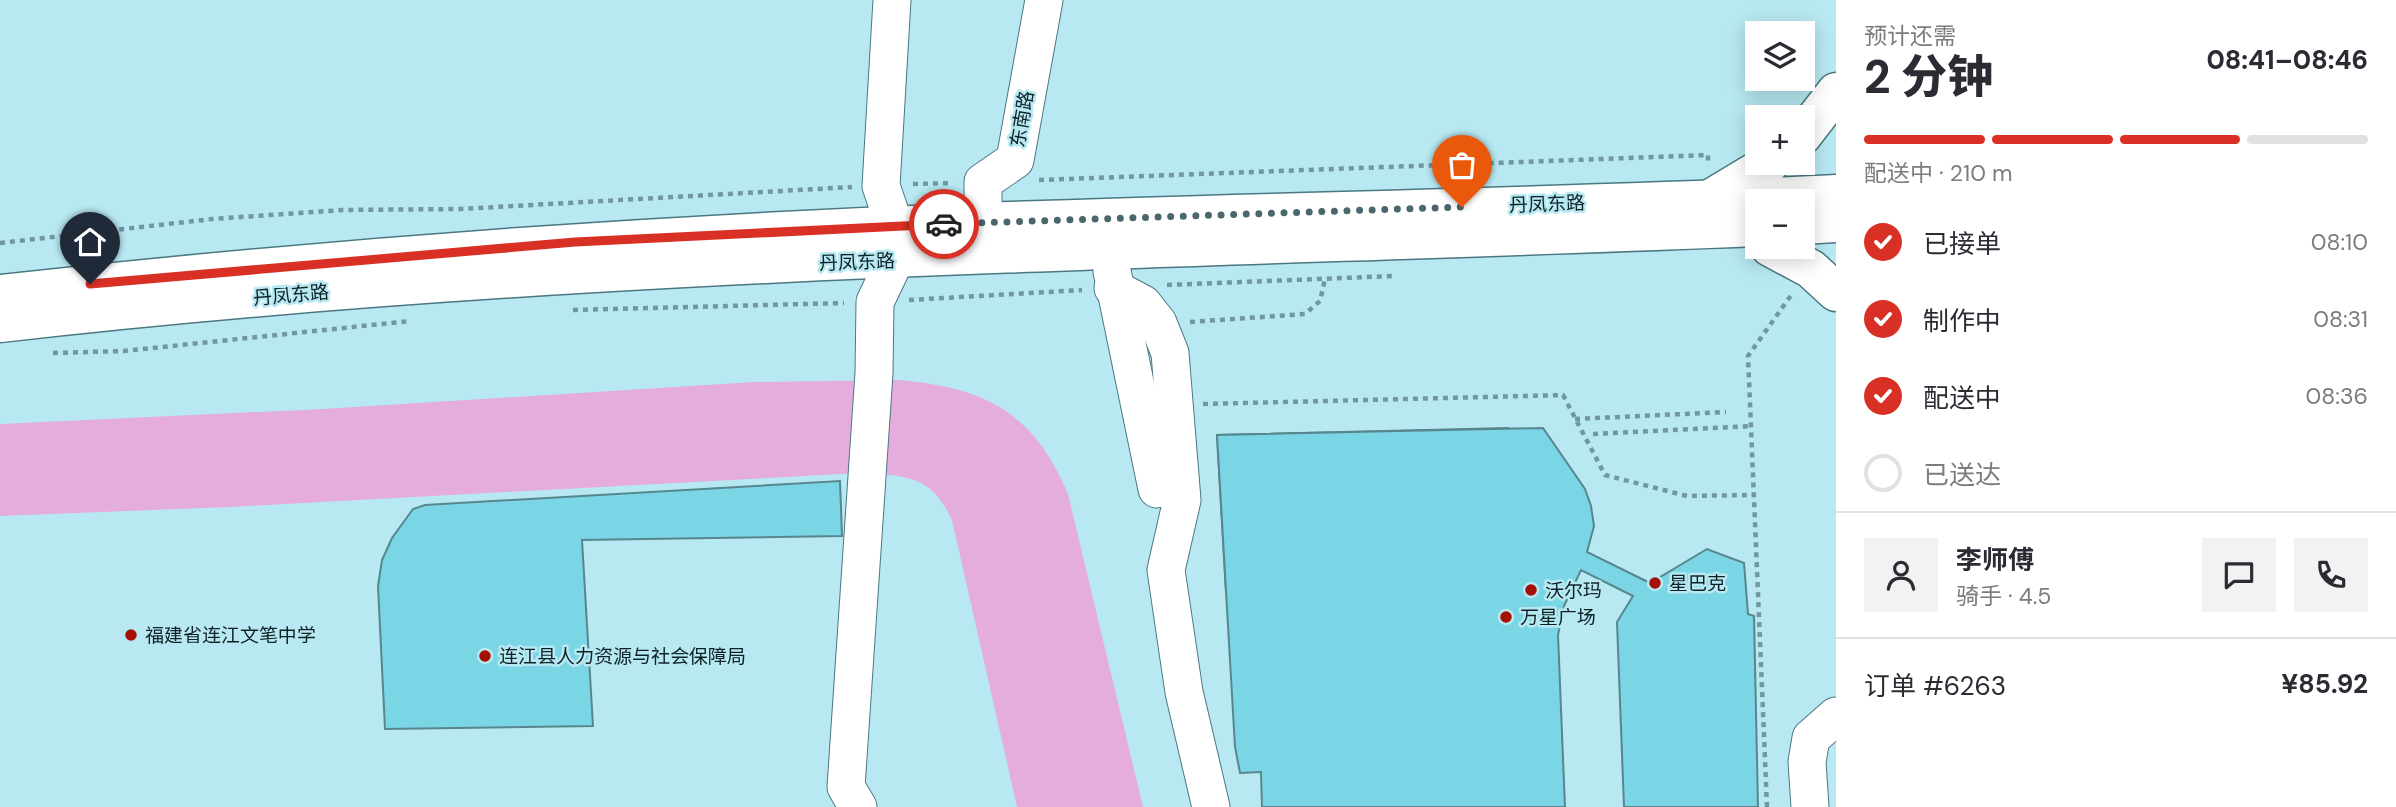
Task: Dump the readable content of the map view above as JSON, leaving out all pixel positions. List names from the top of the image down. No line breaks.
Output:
{"streets":{"main road":["丹凤东路"],"street":["东南路"]},"crossings":[["东南路","丹凤东路"]],"places":["星巴克","沃尔玛","万星广场","福建省连江文笔中学","连江县人力资源与社会保障局"],"page":{"heading":["2 分钟","预计还需","08:41–08:46"],"panel":["李师傅","骑手 · 4.5","订单 #6263","¥85.92"],"map_buttons":["+","−"],"bar":"配送中 · 210 m","list":[["已接单","08:10"],["制作中","08:31"],["配送中","08:36"],"已送达"]}}
